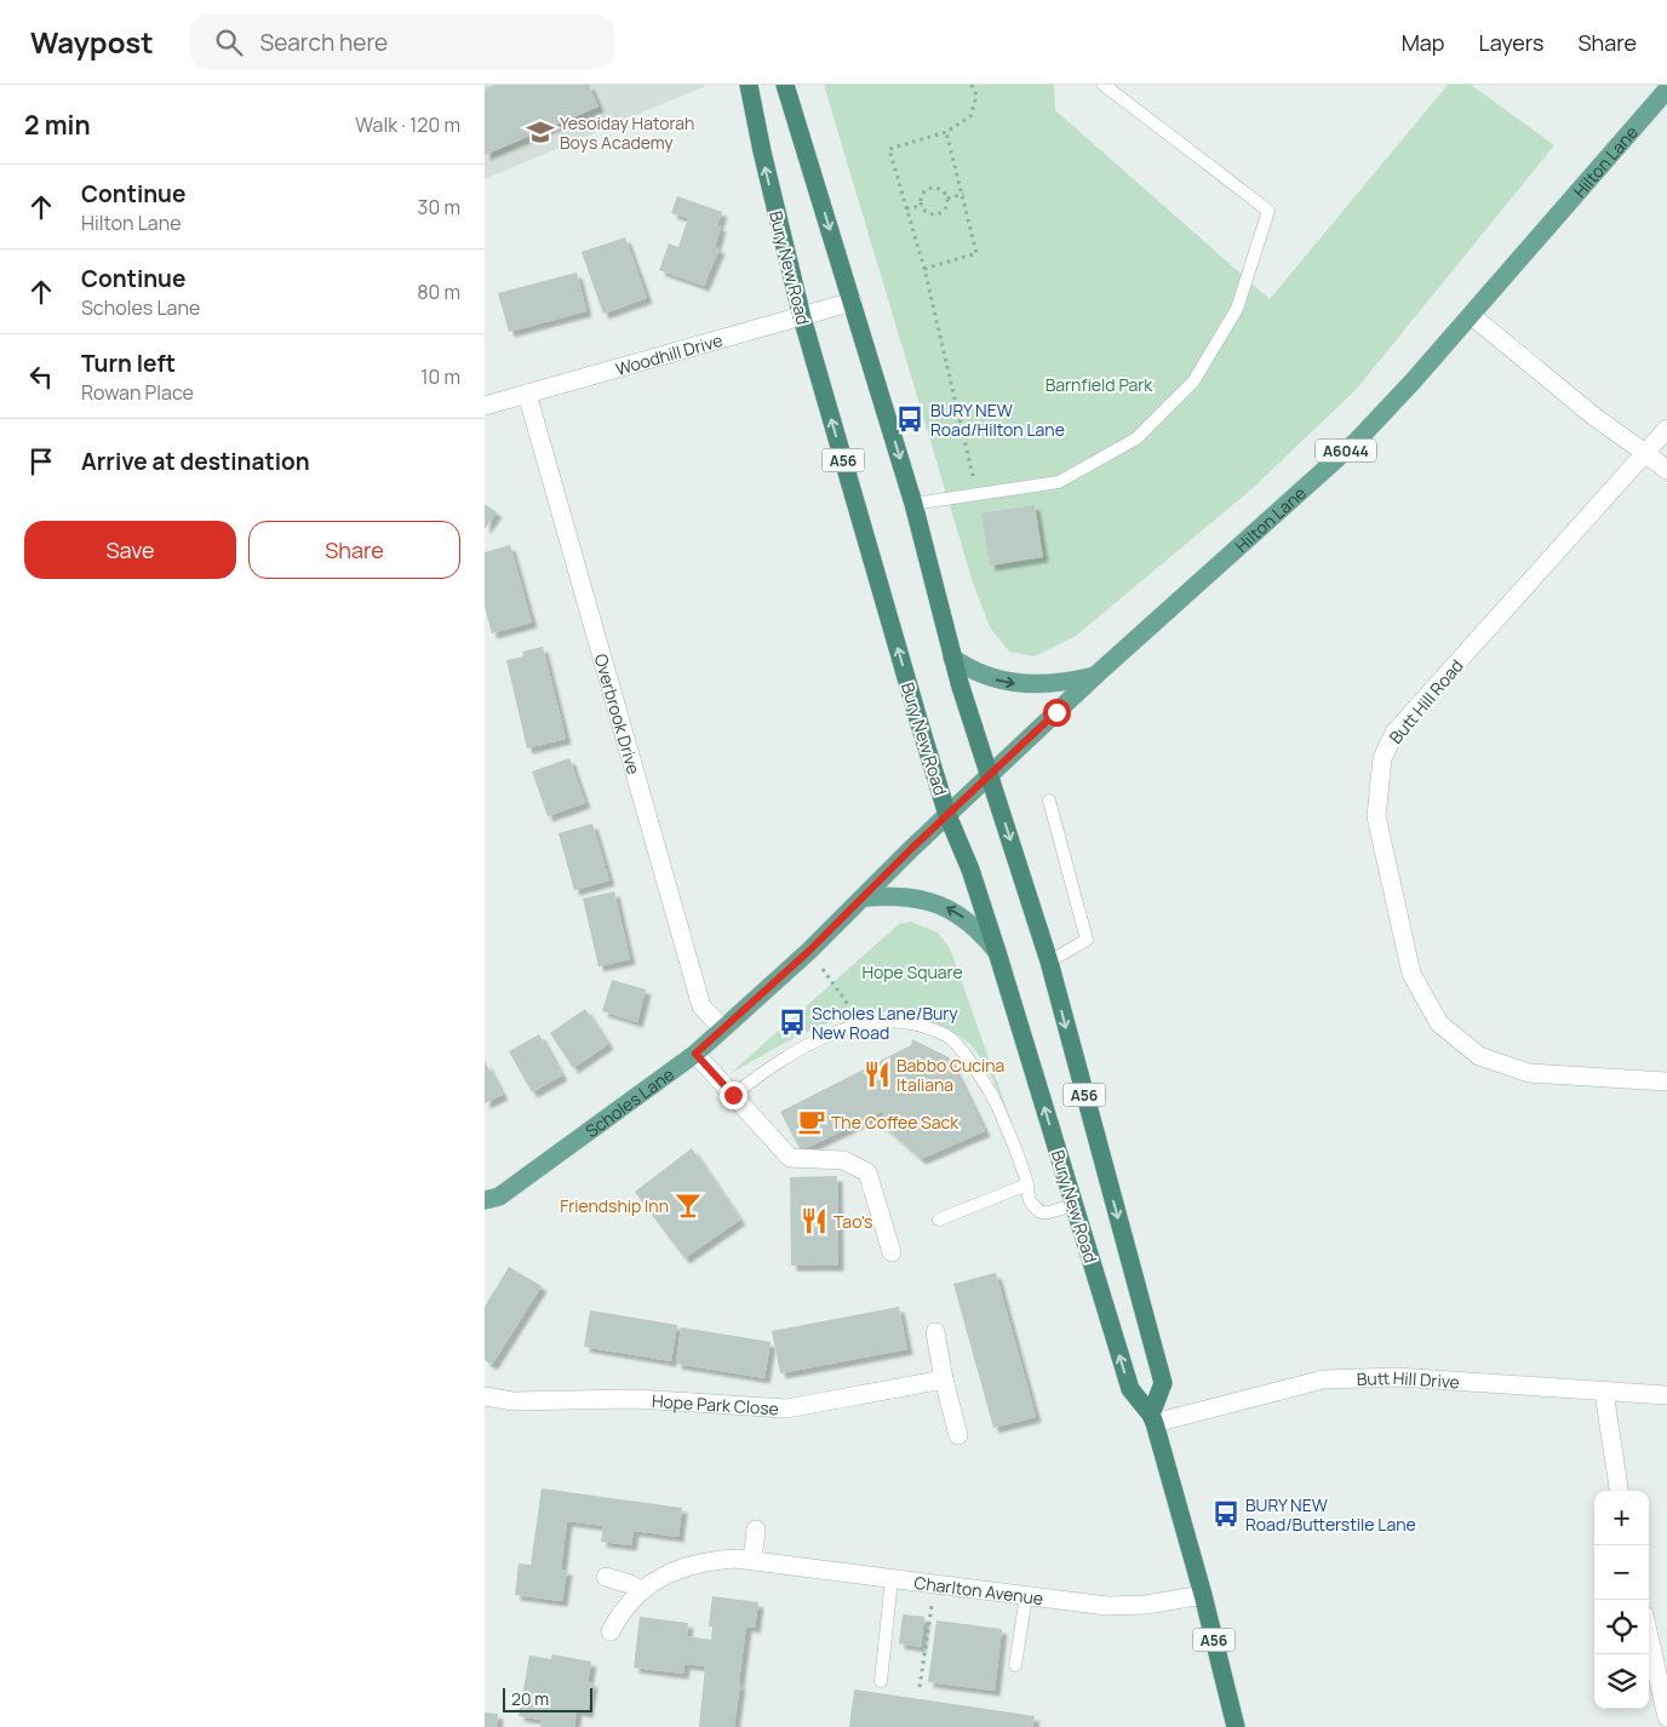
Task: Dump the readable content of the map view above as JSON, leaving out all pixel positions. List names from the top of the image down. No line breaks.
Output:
{"streets":{"highway":["Bury New Road","A56"],"main road":["Hilton Lane","A6044","Scholes Lane"],"street":["Woodhill Drive","Butt Hill Road","Overbrook Drive","Butt Hill Drive","Hope Park Close","Charlton Avenue"]},"crossings":[["Hilton Lane","Bury New Road"],["Hilton Lane","A56"],["Hilton Lane","Scholes Lane"],["Bury New Road","Woodhill Drive"],["Bury New Road","A56"],["Bury New Road","Scholes Lane"],["Bury New Road","Butt Hill Drive"],["Bury New Road","Charlton Avenue"],["Woodhill Drive","A56"],["Woodhill Drive","Overbrook Drive"],["A56","Butt Hill Drive"],["Overbrook Drive","Scholes Lane"]],"parks":["Barnfield Park","Hope Square"],"places":{"school or university":["Yesoiday Hatorah Boys Academy"],"bus stop":["BURY NEW Road/Hilton Lane","Scholes Lane/Bury New Road","BURY NEW Road/Butterstile Lane"],"restaurant":["Babbo Cucina Italiana","Tao's"],"cafe":["The Coffee Sack"],"bar":["Friendship Inn"]},"scale_bar":"20 m","page":{"header":"Waypost","search":"Search here","nav":["Map","Layers","Share"],"heading":["2 min","Walk · 120 m"],"list":[["Continue","Hilton Lane","30 m"],["Continue","Scholes Lane","80 m"],["Turn left","Rowan Place","10 m"],"Arrive at destination"],"buttons":["Save","Share"],"map_buttons":["+","−"],"scale":"20 m"}}
